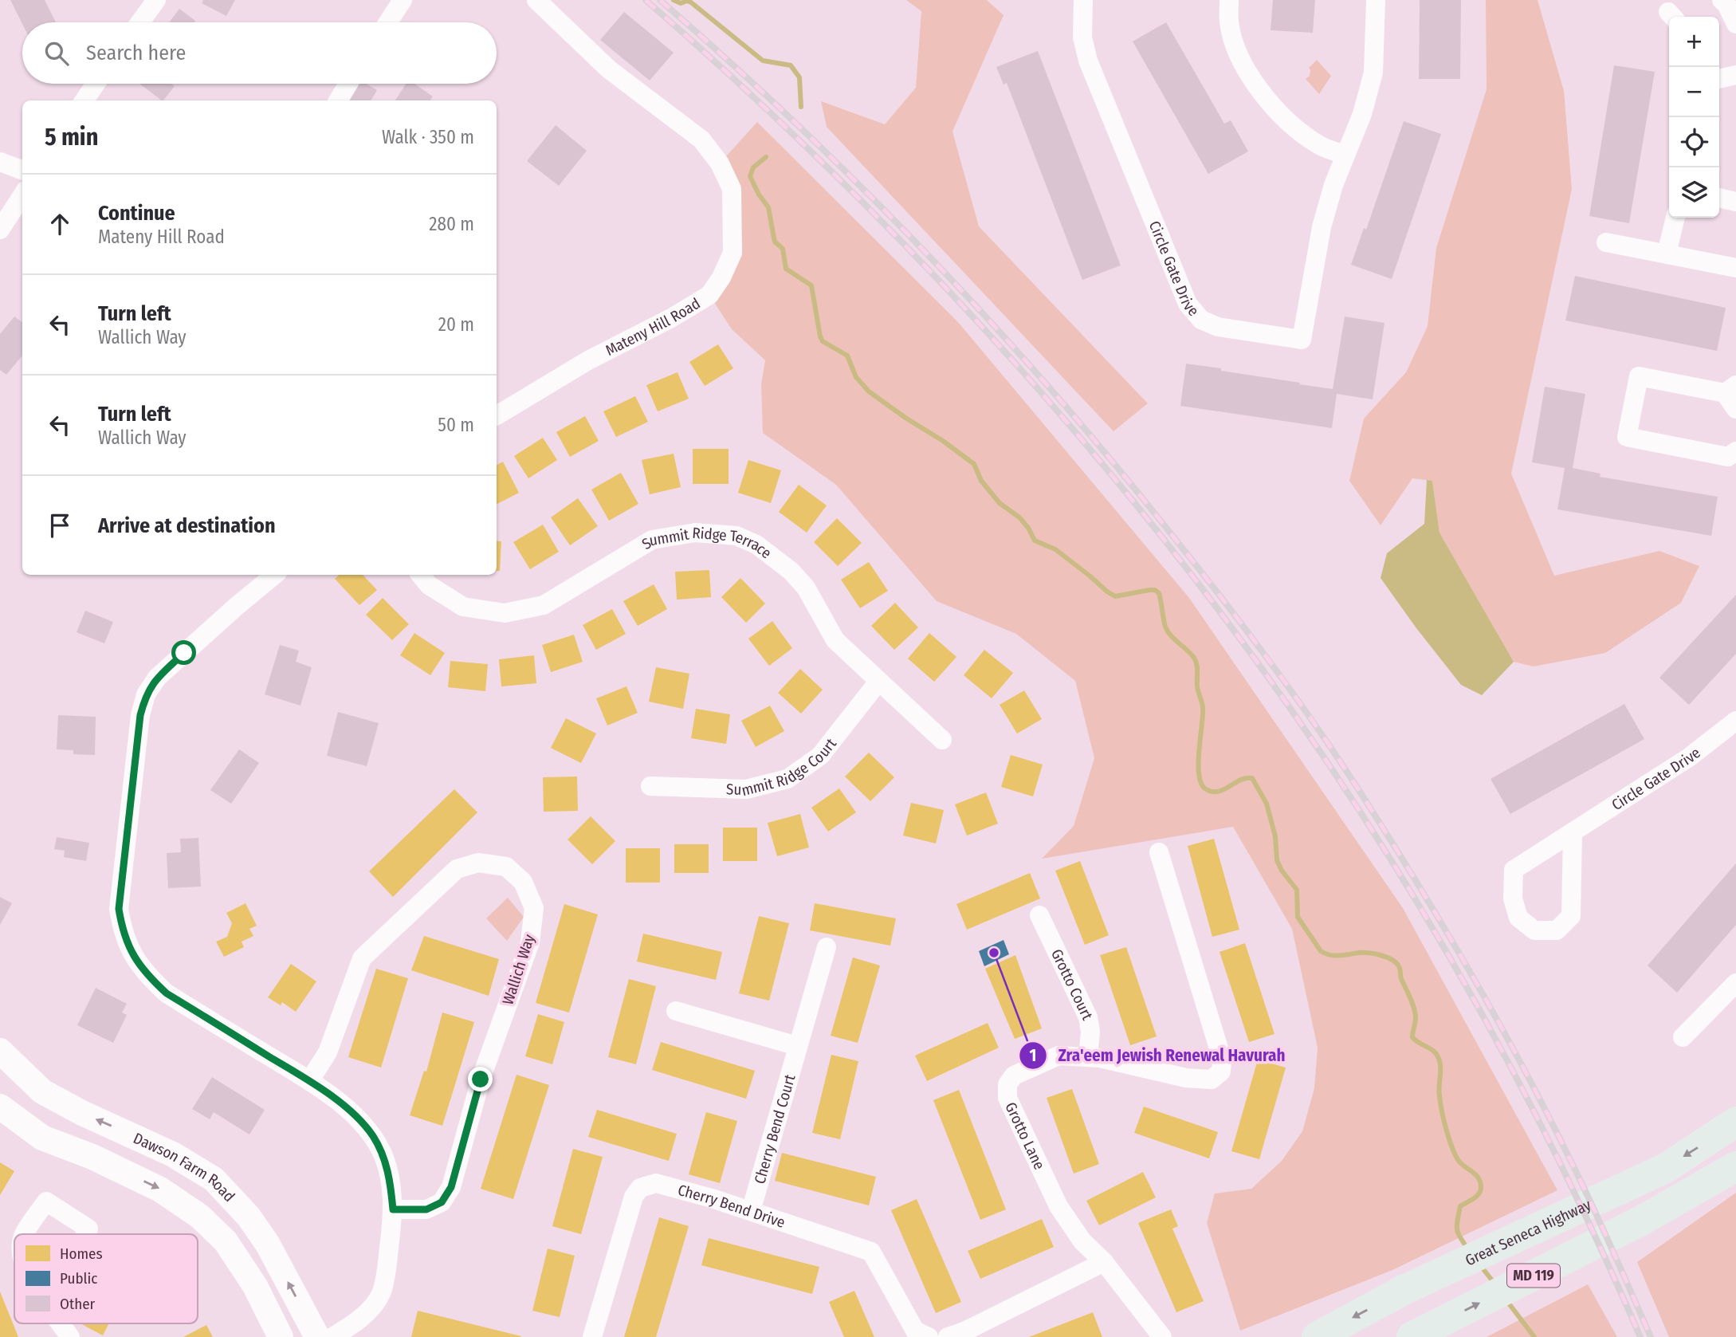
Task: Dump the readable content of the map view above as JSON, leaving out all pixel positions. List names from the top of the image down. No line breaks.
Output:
{"streets":{"main road":["Great Seneca Highway","MD 119"],"street":["Circle Gate Drive","Mateny Hill Road","Summit Ridge Terrace","Summit Ridge Court","Wallich Way","Grotto Court","Cherry Bend Court","Grotto Lane","Dawson Farm Road","Cherry Bend Drive"]},"crossings":[["Summit Ridge Terrace","Summit Ridge Court"],["Grotto Court","Grotto Lane"],["Cherry Bend Court","Cherry Bend Drive"]],"places":["Zra'eem Jewish Renewal Havurah"],"legend":["Homes","Public","Other"],"page":{"map_buttons":["+","−"],"search":"Search here","heading":["5 min","Walk · 350 m"],"list":[["Continue","Mateny Hill Road","280 m"],["Turn left","Wallich Way","20 m"],["Turn left","Wallich Way","50 m"],"Arrive at destination"]}}
